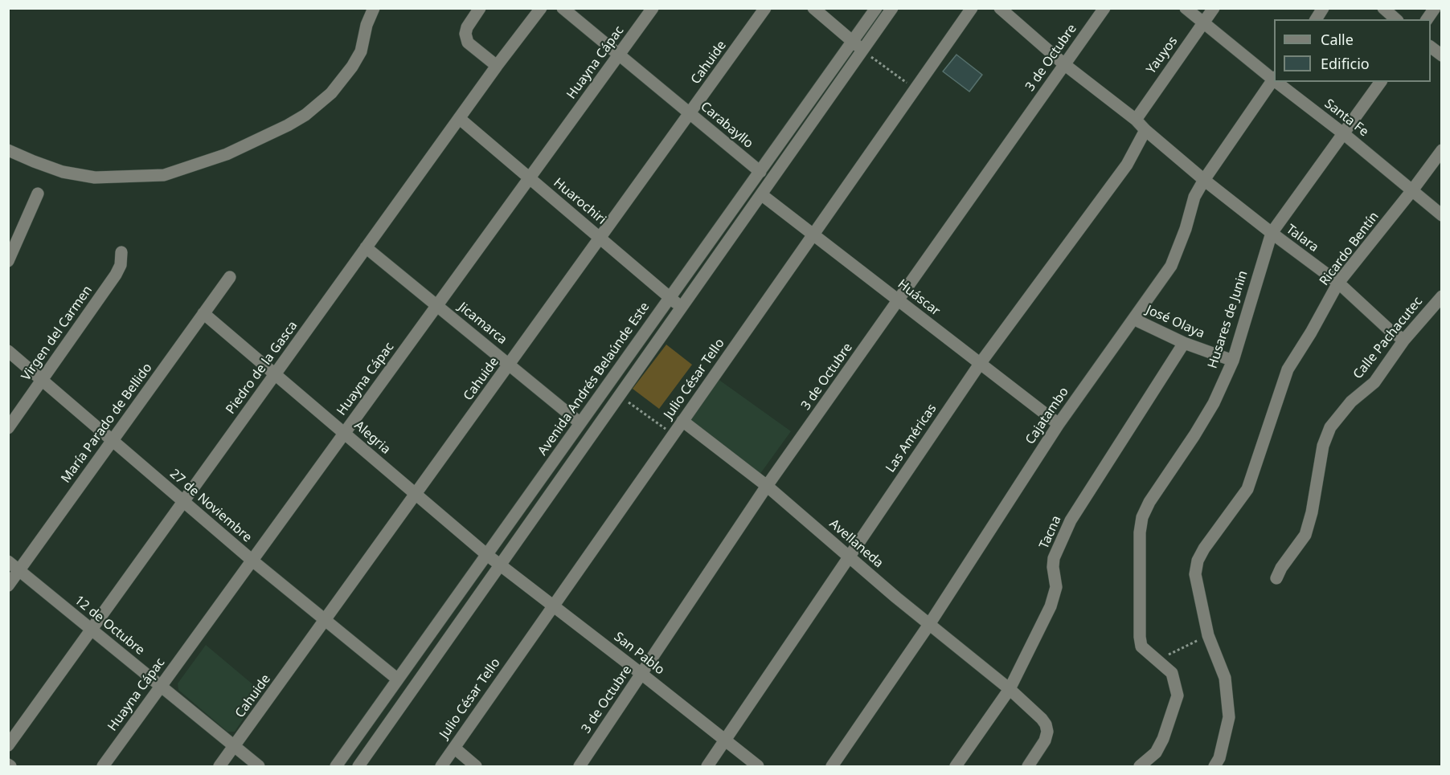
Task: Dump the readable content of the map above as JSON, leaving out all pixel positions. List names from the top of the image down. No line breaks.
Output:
{"streets":{"street":["Yauyos","3 de Octubre","Huayna Cápac","Cahuide","Santa Fe","Carabayllo","Huarochiri","Talara","Ricardo Bentín","Huáscar","Husares de Junin","José Olaya","Jicamarca","Virgen del Carmen","Calle Pachacutec","Piedro de la Gasca","Avenida Andrés Belaúnde Este","Julio César Tello","Cajatambo","María Parado de Bellido","Alegria","Las Américas","27 de Noviembre","Tacna","Avellaneda","12 de Octubre","San Pablo"]},"crossings":[["Yauyos","Santa Fe"],["Yauyos","Talara"],["3 de Octubre","Talara"],["3 de Octubre","Huáscar"],["3 de Octubre","Avellaneda"],["3 de Octubre","San Pablo"],["Huayna Cápac","Carabayllo"],["Huayna Cápac","Huarochiri"],["Huayna Cápac","Jicamarca"],["Huayna Cápac","Alegria"],["Huayna Cápac","27 de Noviembre"],["Huayna Cápac","12 de Octubre"],["Cahuide","Carabayllo"],["Cahuide","Huarochiri"],["Cahuide","Jicamarca"],["Cahuide","Alegria"],["Cahuide","27 de Noviembre"],["Cahuide","12 de Octubre"],["Santa Fe","Ricardo Bentín"],["Santa Fe","Husares de Junin"],["Santa Fe","Cajatambo"],["Carabayllo","Avenida Andrés Belaúnde Este"],["Huarochiri","Piedro de la Gasca"],["Huarochiri","Avenida Andrés Belaúnde Este"],["Talara","Ricardo Bentín"],["Talara","Husares de Junin"],["Talara","Calle Pachacutec"],["Talara","Cajatambo"],["Talara","Las Américas"],["Huáscar","Julio César Tello"],["Huáscar","Cajatambo"],["Huáscar","Las Américas"],["Husares de Junin","José Olaya"],["José Olaya","Cajatambo"],["José Olaya","Tacna"],["Jicamarca","Piedro de la Gasca"],["Jicamarca","Avenida Andrés Belaúnde Este"],["Virgen del Carmen","27 de Noviembre"],["Piedro de la Gasca","Alegria"],["Piedro de la Gasca","27 de Noviembre"],["Piedro de la Gasca","12 de Octubre"],["Avenida Andrés Belaúnde Este","Alegria"],["Avenida Andrés Belaúnde Este","27 de Noviembre"],["Julio César Tello","Avellaneda"],["Julio César Tello","San Pablo"],["Cajatambo","Avellaneda"],["María Parado de Bellido","Alegria"],["María Parado de Bellido","27 de Noviembre"],["María Parado de Bellido","12 de Octubre"],["Alegria","San Pablo"],["Las Américas","Avellaneda"],["Las Américas","San Pablo"],["Tacna","Avellaneda"]],"legend":["Calle","Edificio"]}
